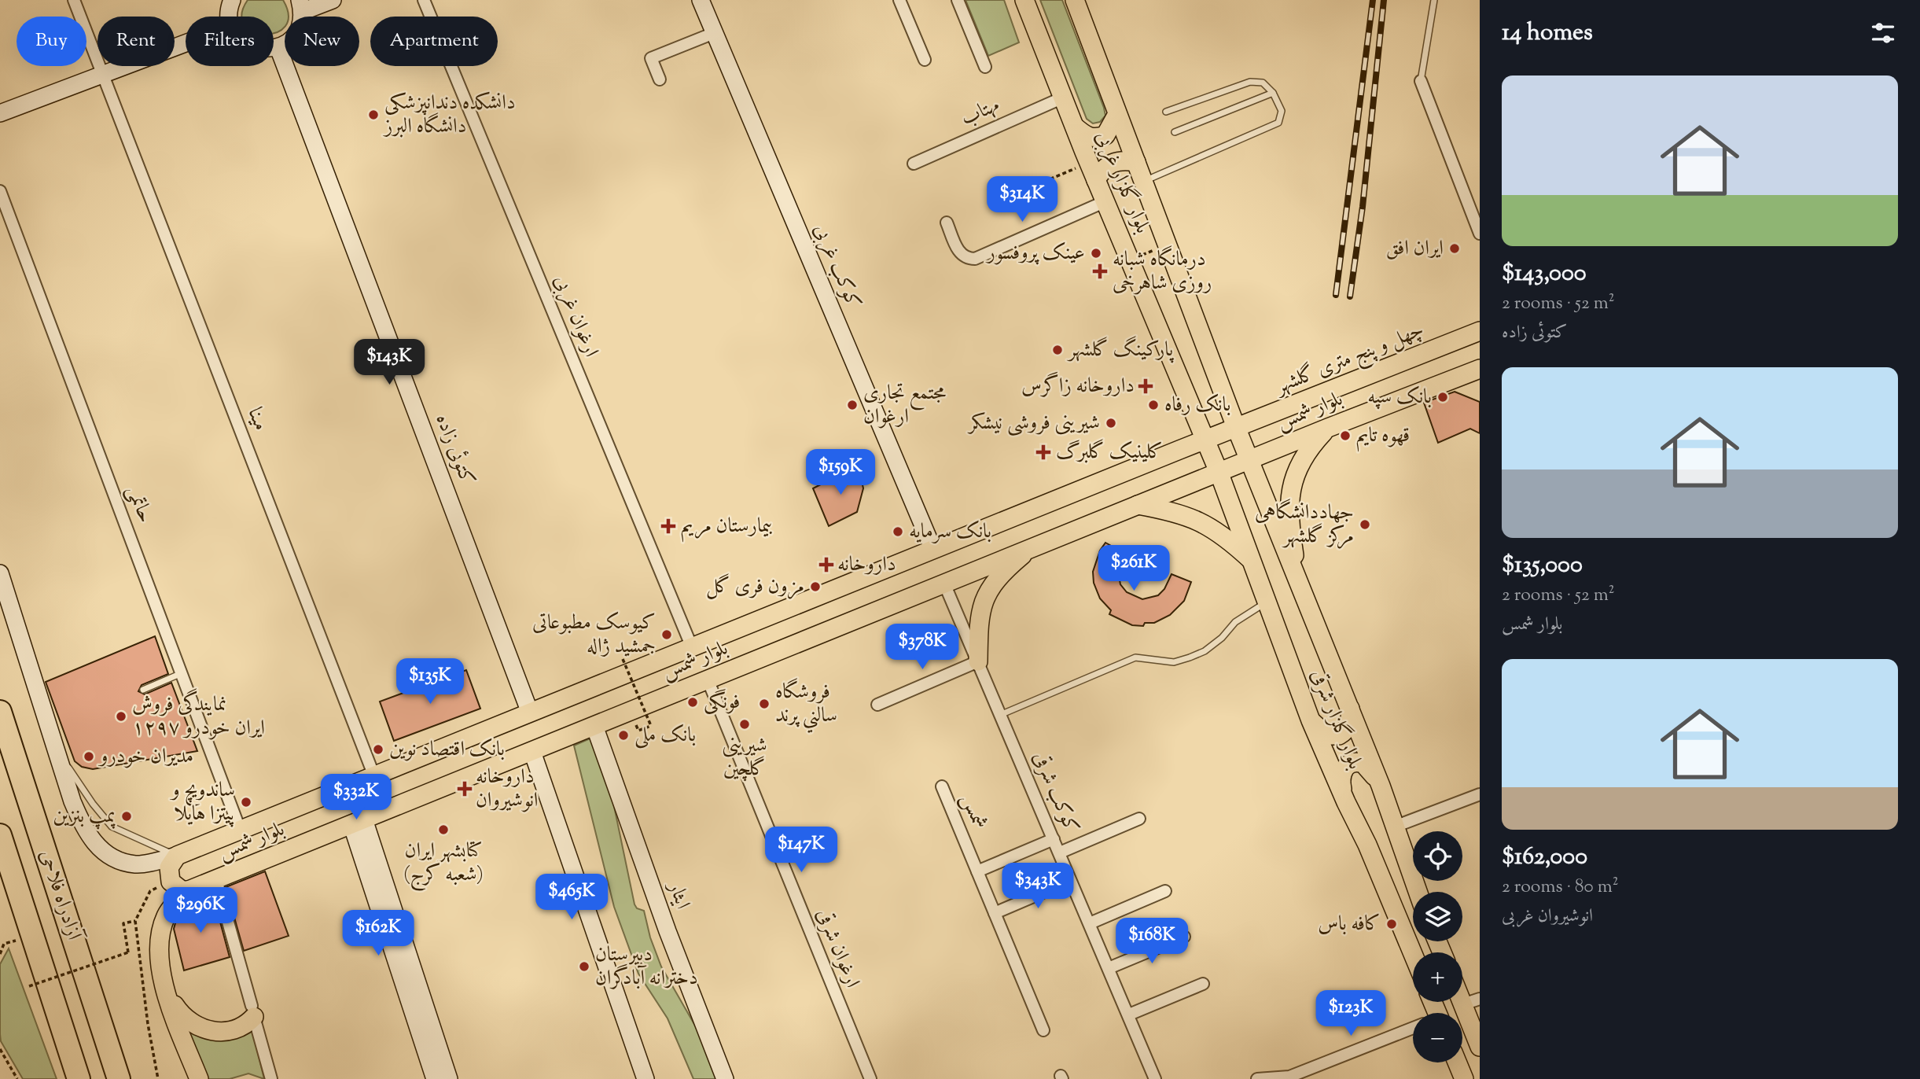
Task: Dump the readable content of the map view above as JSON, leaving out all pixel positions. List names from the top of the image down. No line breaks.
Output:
{"streets":{"highway":["آزادراه فلاحی"],"main road":["بلوار گلزار غربی","چهل و پنج متری گلشهر","بلوار شمس","بلوار گلزار شرقی"],"street":["مهتاب","کوکب غربی","ارغوان غربی","مینا","کتوئی زاده","حاتمی","کوکب شرقی","شمس","ایثار","ارغوان شرقی"]},"crossings":[["مهتاب","بلوار گلزار غربی"],["بلوار گلزار غربی","چهل و پنج متری گلشهر"],["بلوار گلزار غربی","بلوار شمس"],["بلوار گلزار غربی","بلوار گلزار شرقی"],["کوکب غربی","بلوار شمس"],["ارغوان غربی","بلوار شمس"],["چهل و پنج متری گلشهر","بلوار شمس"],["بلوار شمس","مینا"],["بلوار شمس","کتوئی زاده"],["بلوار شمس","حاتمی"],["بلوار شمس","بلوار گلزار شرقی"],["بلوار شمس","کوکب شرقی"],["بلوار شمس","ایثار"],["بلوار شمس","ارغوان شرقی"]],"places":{"other":["دانشکده دندانپزشکی دانشگاه البرز","ایران افق","عینک پروفسور","پارکینگ گلشهر","بانک سپه","مجتمع تجاری ارغوان","بانک رفاه","شیرینی فروشی نیشکر","قهوه تایم","جهاددانشگاهی مرکز گلشهر","بانک سرمایه","مزون فری گل","کیوسک مطبوعاتی جمشید ژاله","فونگی","فروشگاه سالني پرند","نمایندگی فروش ایران خودرو ۱۲۹۷","شیرینی گلچین","بانک ملی","بانک اقتصاد نوین","مدیران خودرو","ساندویچ و پیتزا هایلا","پمپ بنزین","کتابشهر ایران (شعبه کرج)","کافه باس","دبيرستان دخترانه آبادگران"],"health":["درمانگاه شبانه روزی شاهرخی","داروخانه زاگرس","کلینیک گلبرگ","بیمارستان مریم","داروخانه","داروخانه انوشیروان"]},"page":{"heading":"14 homes","chip":["Buy","Rent","Filters","New","Apartment"],"list":[{"name":"$143,000","note":"2 rooms · 52 m² · کتوئی زاده"},{"name":"$135,000","note":"2 rooms · 52 m² · بلوار شمس"},{"name":"$162,000","note":"2 rooms · 80 m² · انوشیروان غربی"}],"price":["$314K","$143K","$159K","$261K","$378K","$135K","$332K","$147K","$343K","$465K","$296K","$162K","$168K","$123K"],"map_buttons":["+","−"]}}
